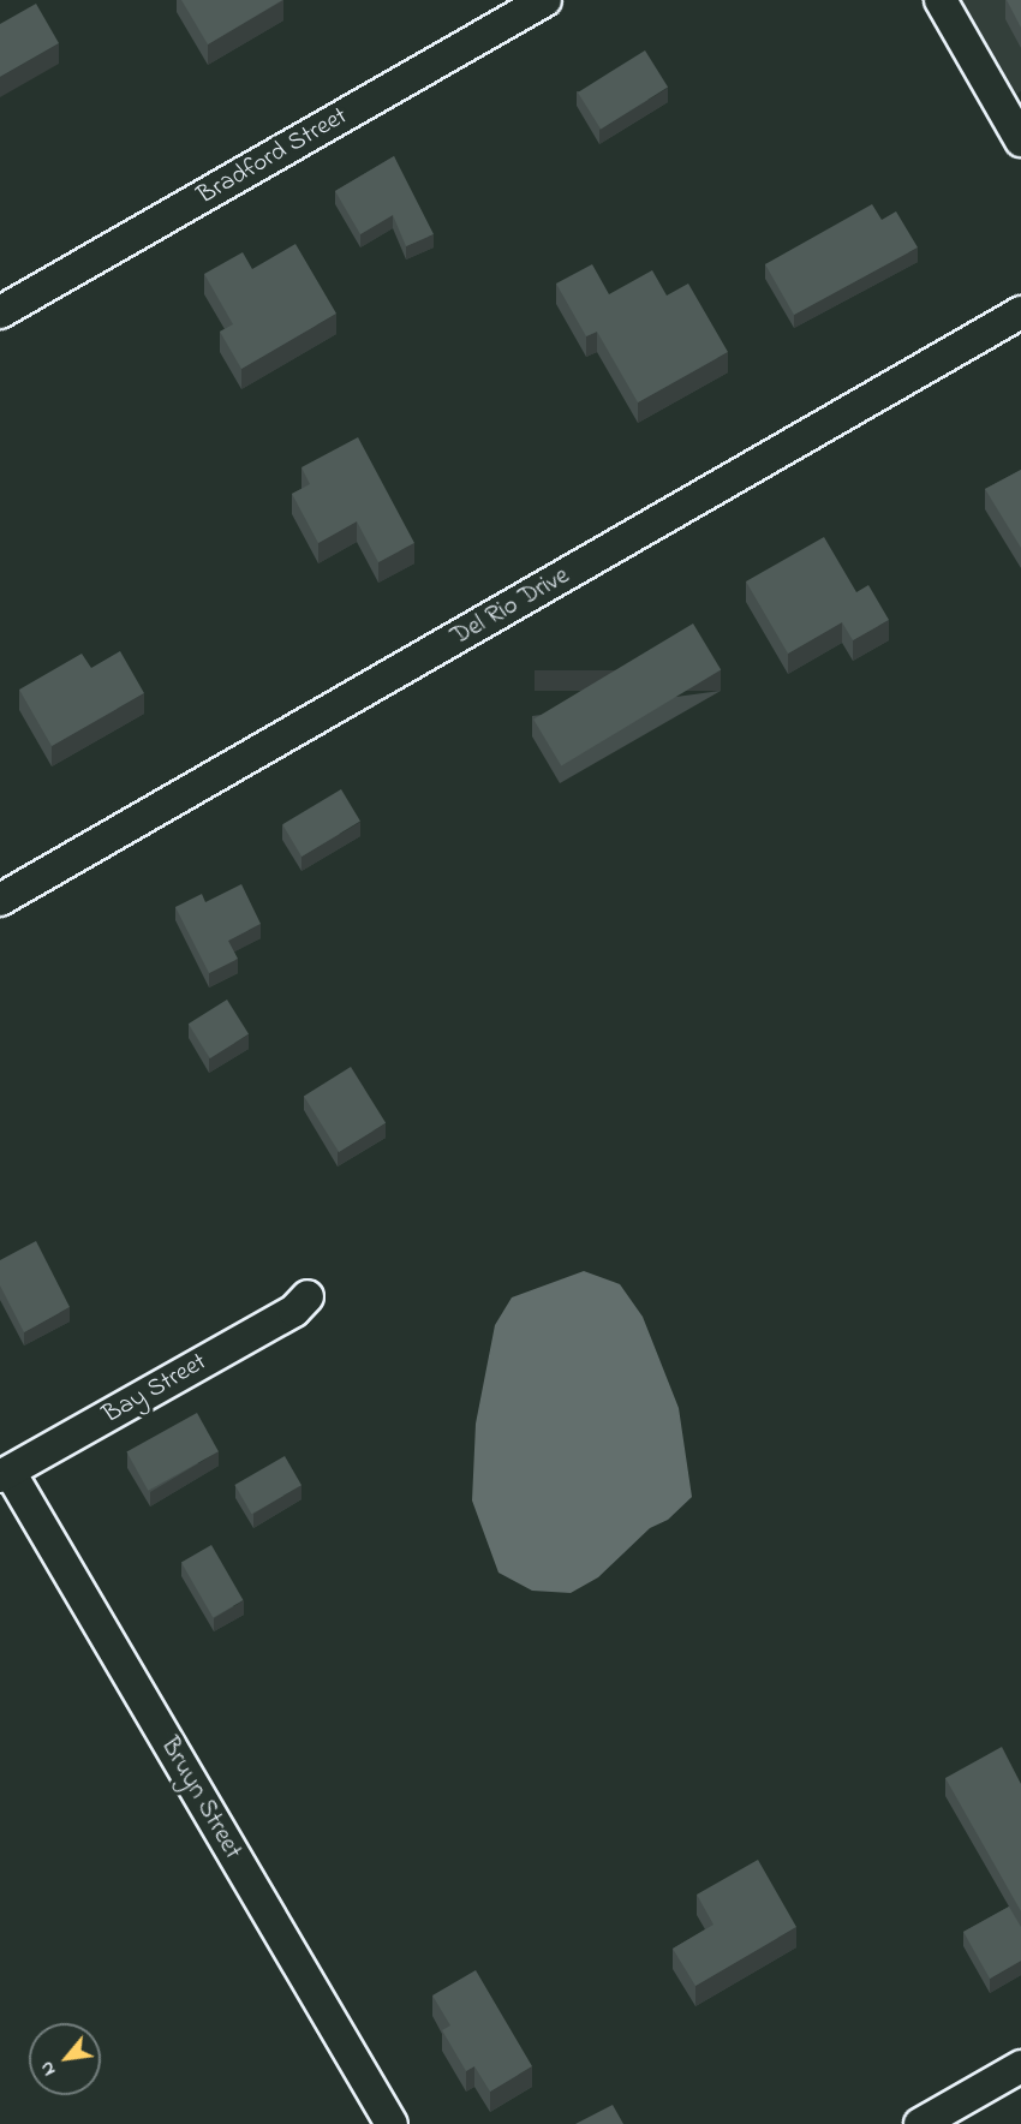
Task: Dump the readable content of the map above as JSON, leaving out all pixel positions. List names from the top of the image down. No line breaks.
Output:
{"streets":{"street":["Bradford Street","Del Rio Drive","Bay Street","Bruyn Street"]},"crossings":[["Bay Street","Bruyn Street"]],"north":"bottom left"}
